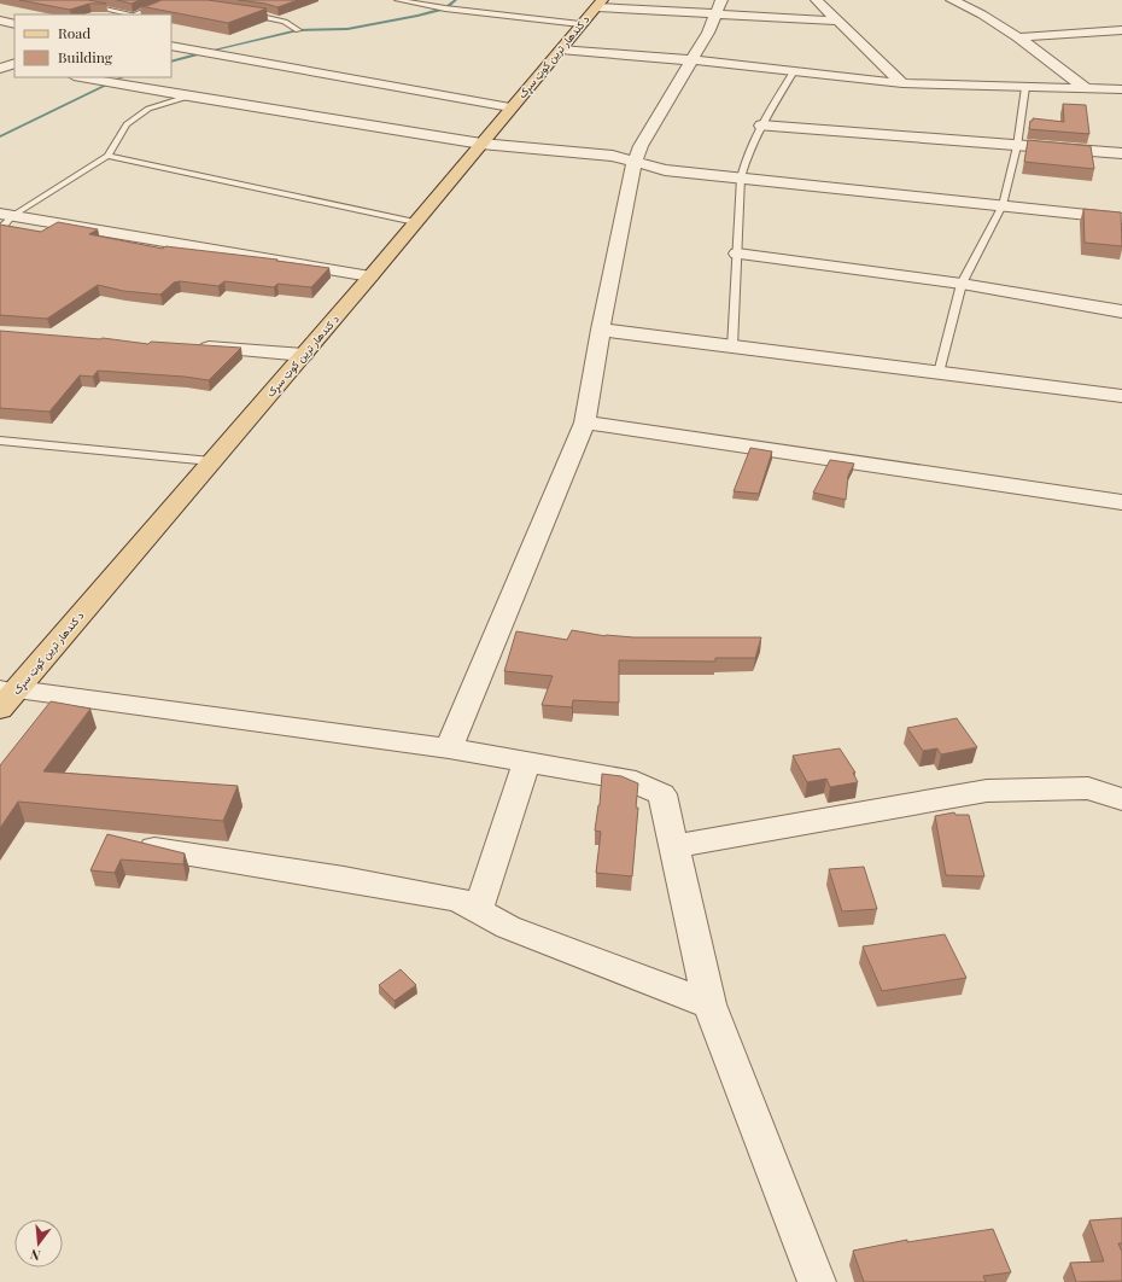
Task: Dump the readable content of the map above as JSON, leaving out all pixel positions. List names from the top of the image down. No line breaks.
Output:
{"streets":{"main road":["د کندهار ترين کوټ سړک"]},"legend":["Road","Building"],"north":"bottom"}
